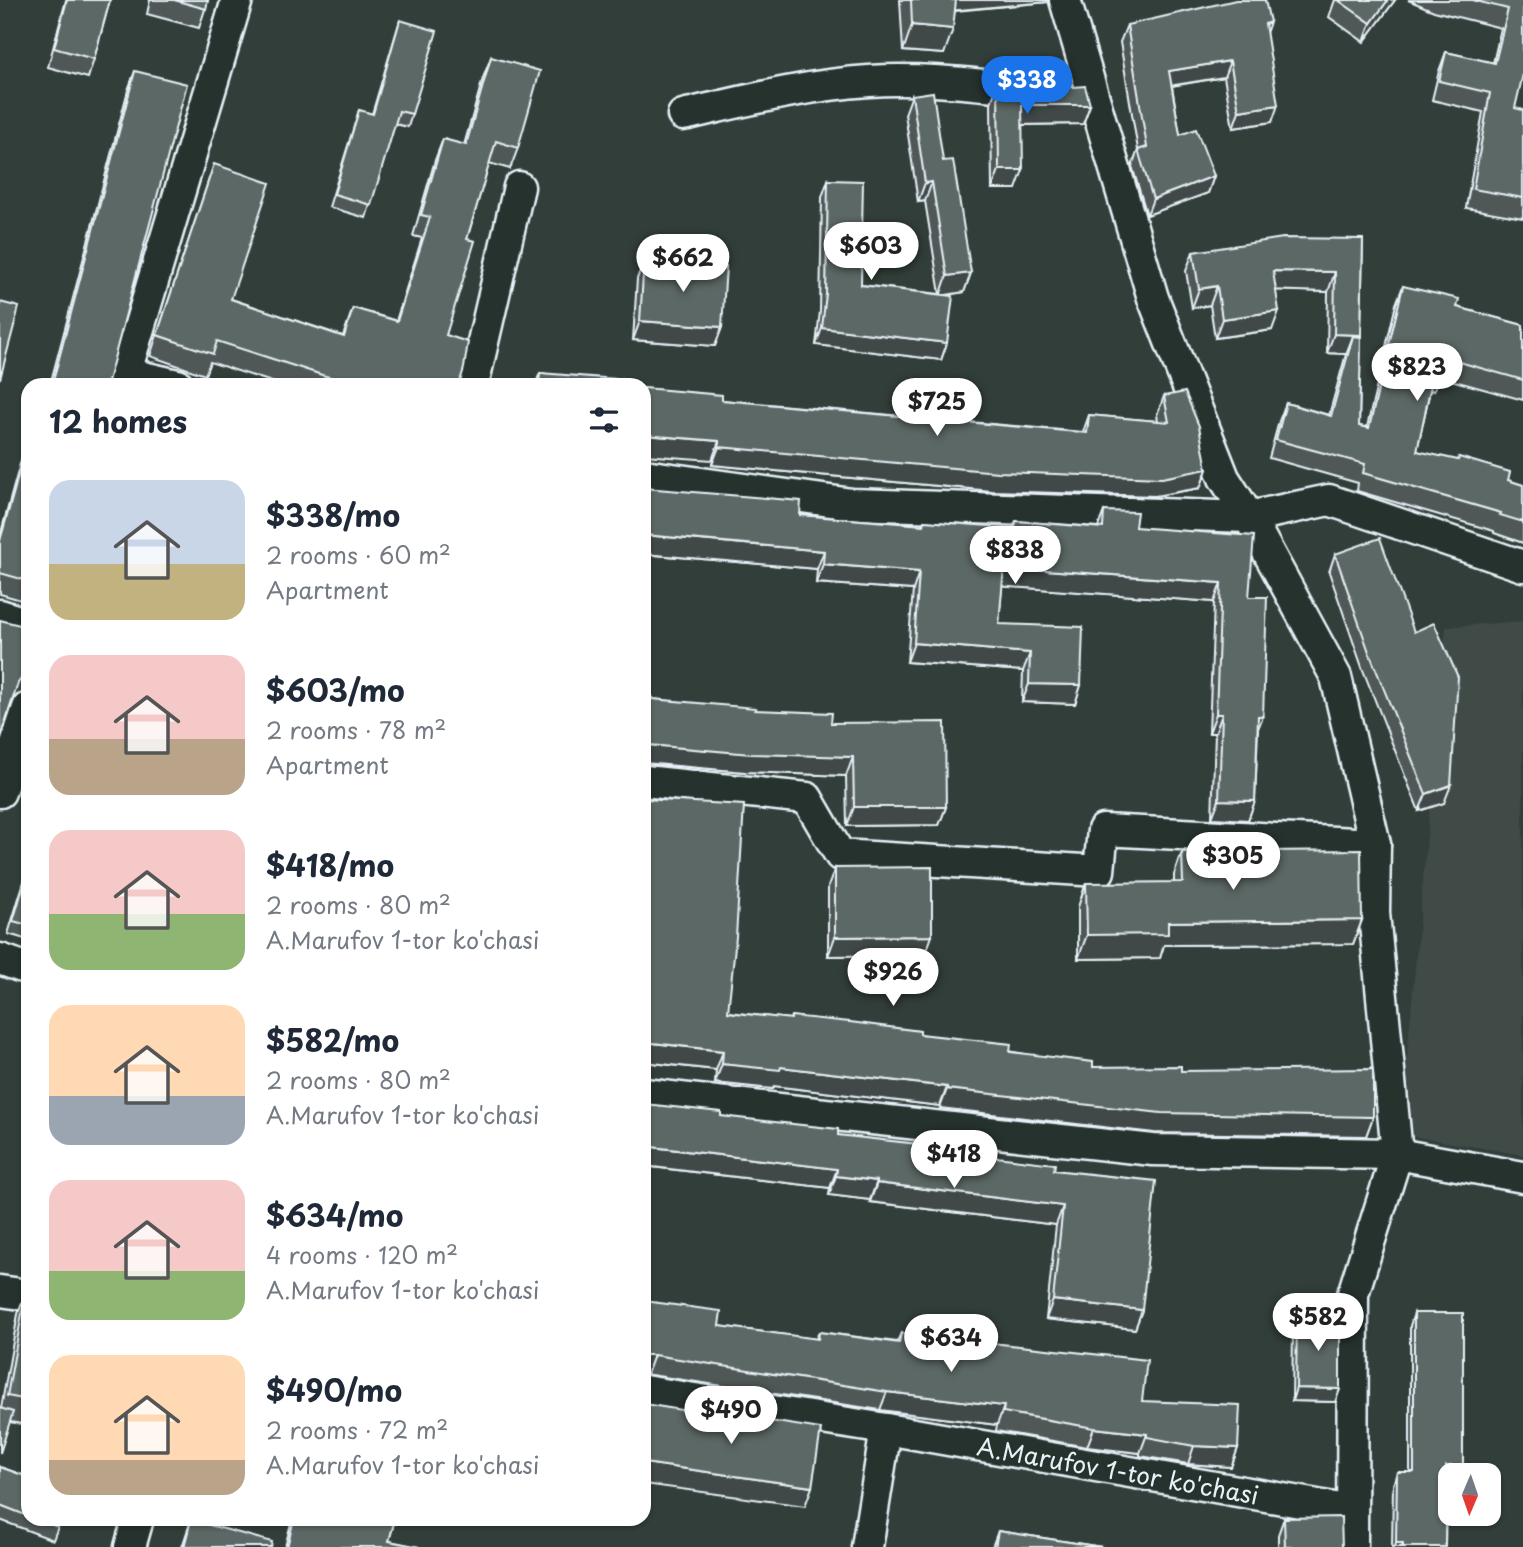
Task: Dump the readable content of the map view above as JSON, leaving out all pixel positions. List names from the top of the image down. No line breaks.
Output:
{"streets":{"street":["A.Marufov 1-tor ko'chasi"]},"north":"bottom","page":{"price":["$338","$603","$662","$823","$725","$838","$305","$926","$418","$582","$634","$490"],"heading":"12 homes","list":[{"name":"$338/mo","note":"2 rooms · 60 m² · Apartment"},{"name":"$603/mo","note":"2 rooms · 78 m² · Apartment"},{"name":"$418/mo","note":"2 rooms · 80 m² · A.Marufov 1-tor ko'chasi"},{"name":"$582/mo","note":"2 rooms · 80 m² · A.Marufov 1-tor ko'chasi"},{"name":"$634/mo","note":"4 rooms · 120 m² · A.Marufov 1-tor ko'chasi"},{"name":"$490/mo","note":"2 rooms · 72 m² · A.Marufov 1-tor ko'chasi"}]}}
